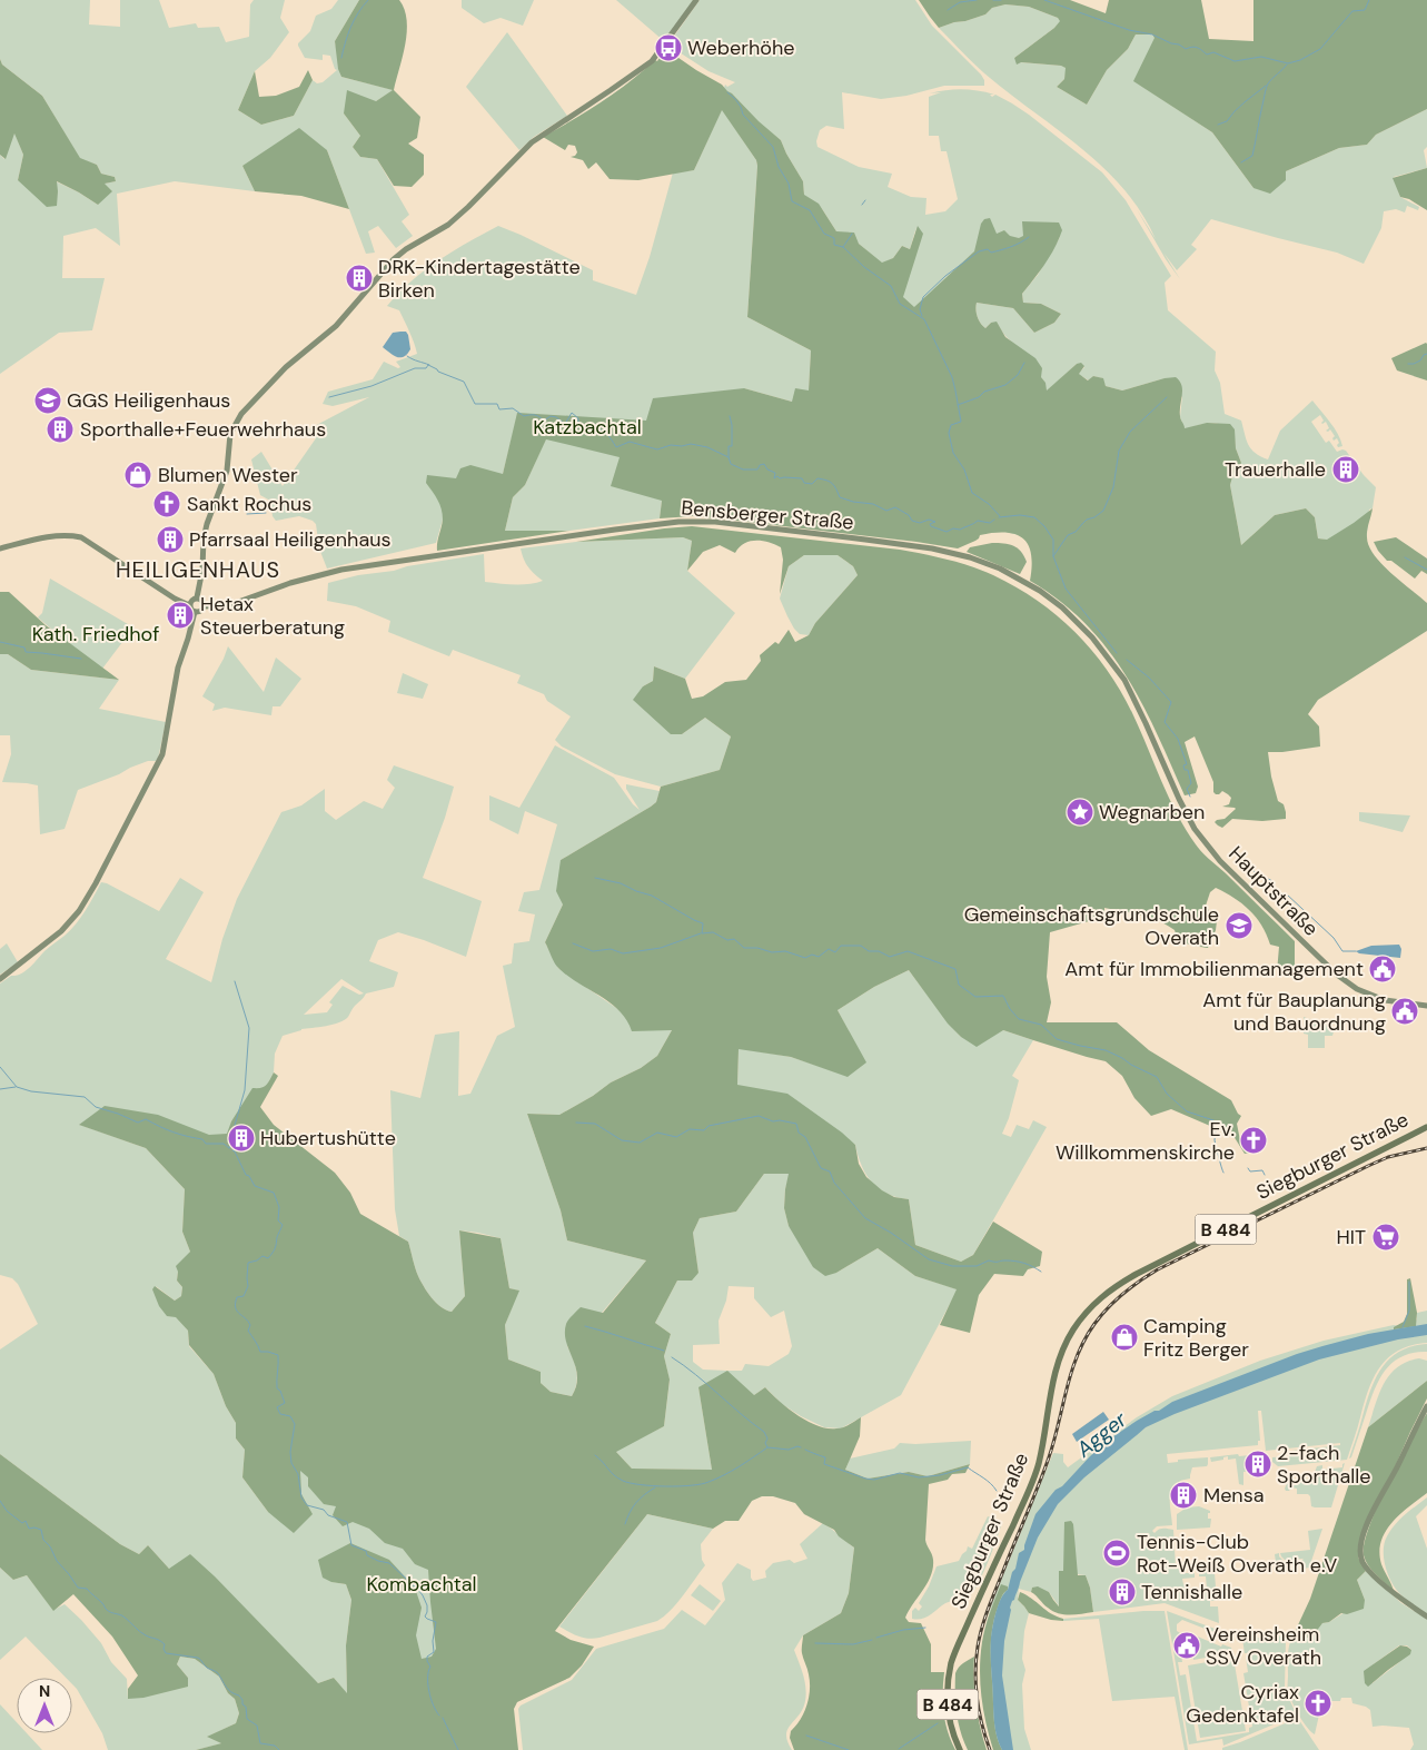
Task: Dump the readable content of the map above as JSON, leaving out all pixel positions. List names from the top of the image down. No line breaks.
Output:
{"streets":{"main road":["Bensberger Straße","Hauptstraße","Siegburger Straße","B 484"]},"crossings":[["Bensberger Straße","Hauptstraße"]],"districts":["HEILIGENHAUS"],"water":["Agger"],"parks":["Katzbachtal","Kath. Friedhof","Kombachtal"],"places":{"bus stop":["Weberhöhe"],"building":["DRK-Kindertagestätte Birken","Sporthalle+Feuerwehrhaus","Trauerhalle","Pfarrsaal Heiligenhaus","Hetax Steuerberatung","Hubertushütte","2-fach Sporthalle","Mensa","Tennishalle"],"school or university":["GGS Heiligenhaus","Gemeinschaftsgrundschule Overath"],"shop":["Blumen Wester","Camping Fritz Berger"],"church":["Sankt Rochus","Ev. Willkommenskirche","Cyriax Gedenktafel"],"place":["Wegnarben"],"public building":["Amt für Immobilienmanagement","Amt für Bauplanung und Bauordnung","Vereinsheim SSV Overath"],"supermarket":["HIT"],"sports":["Tennis-Club Rot-Weiß Overath e.V"]},"north":"top"}
